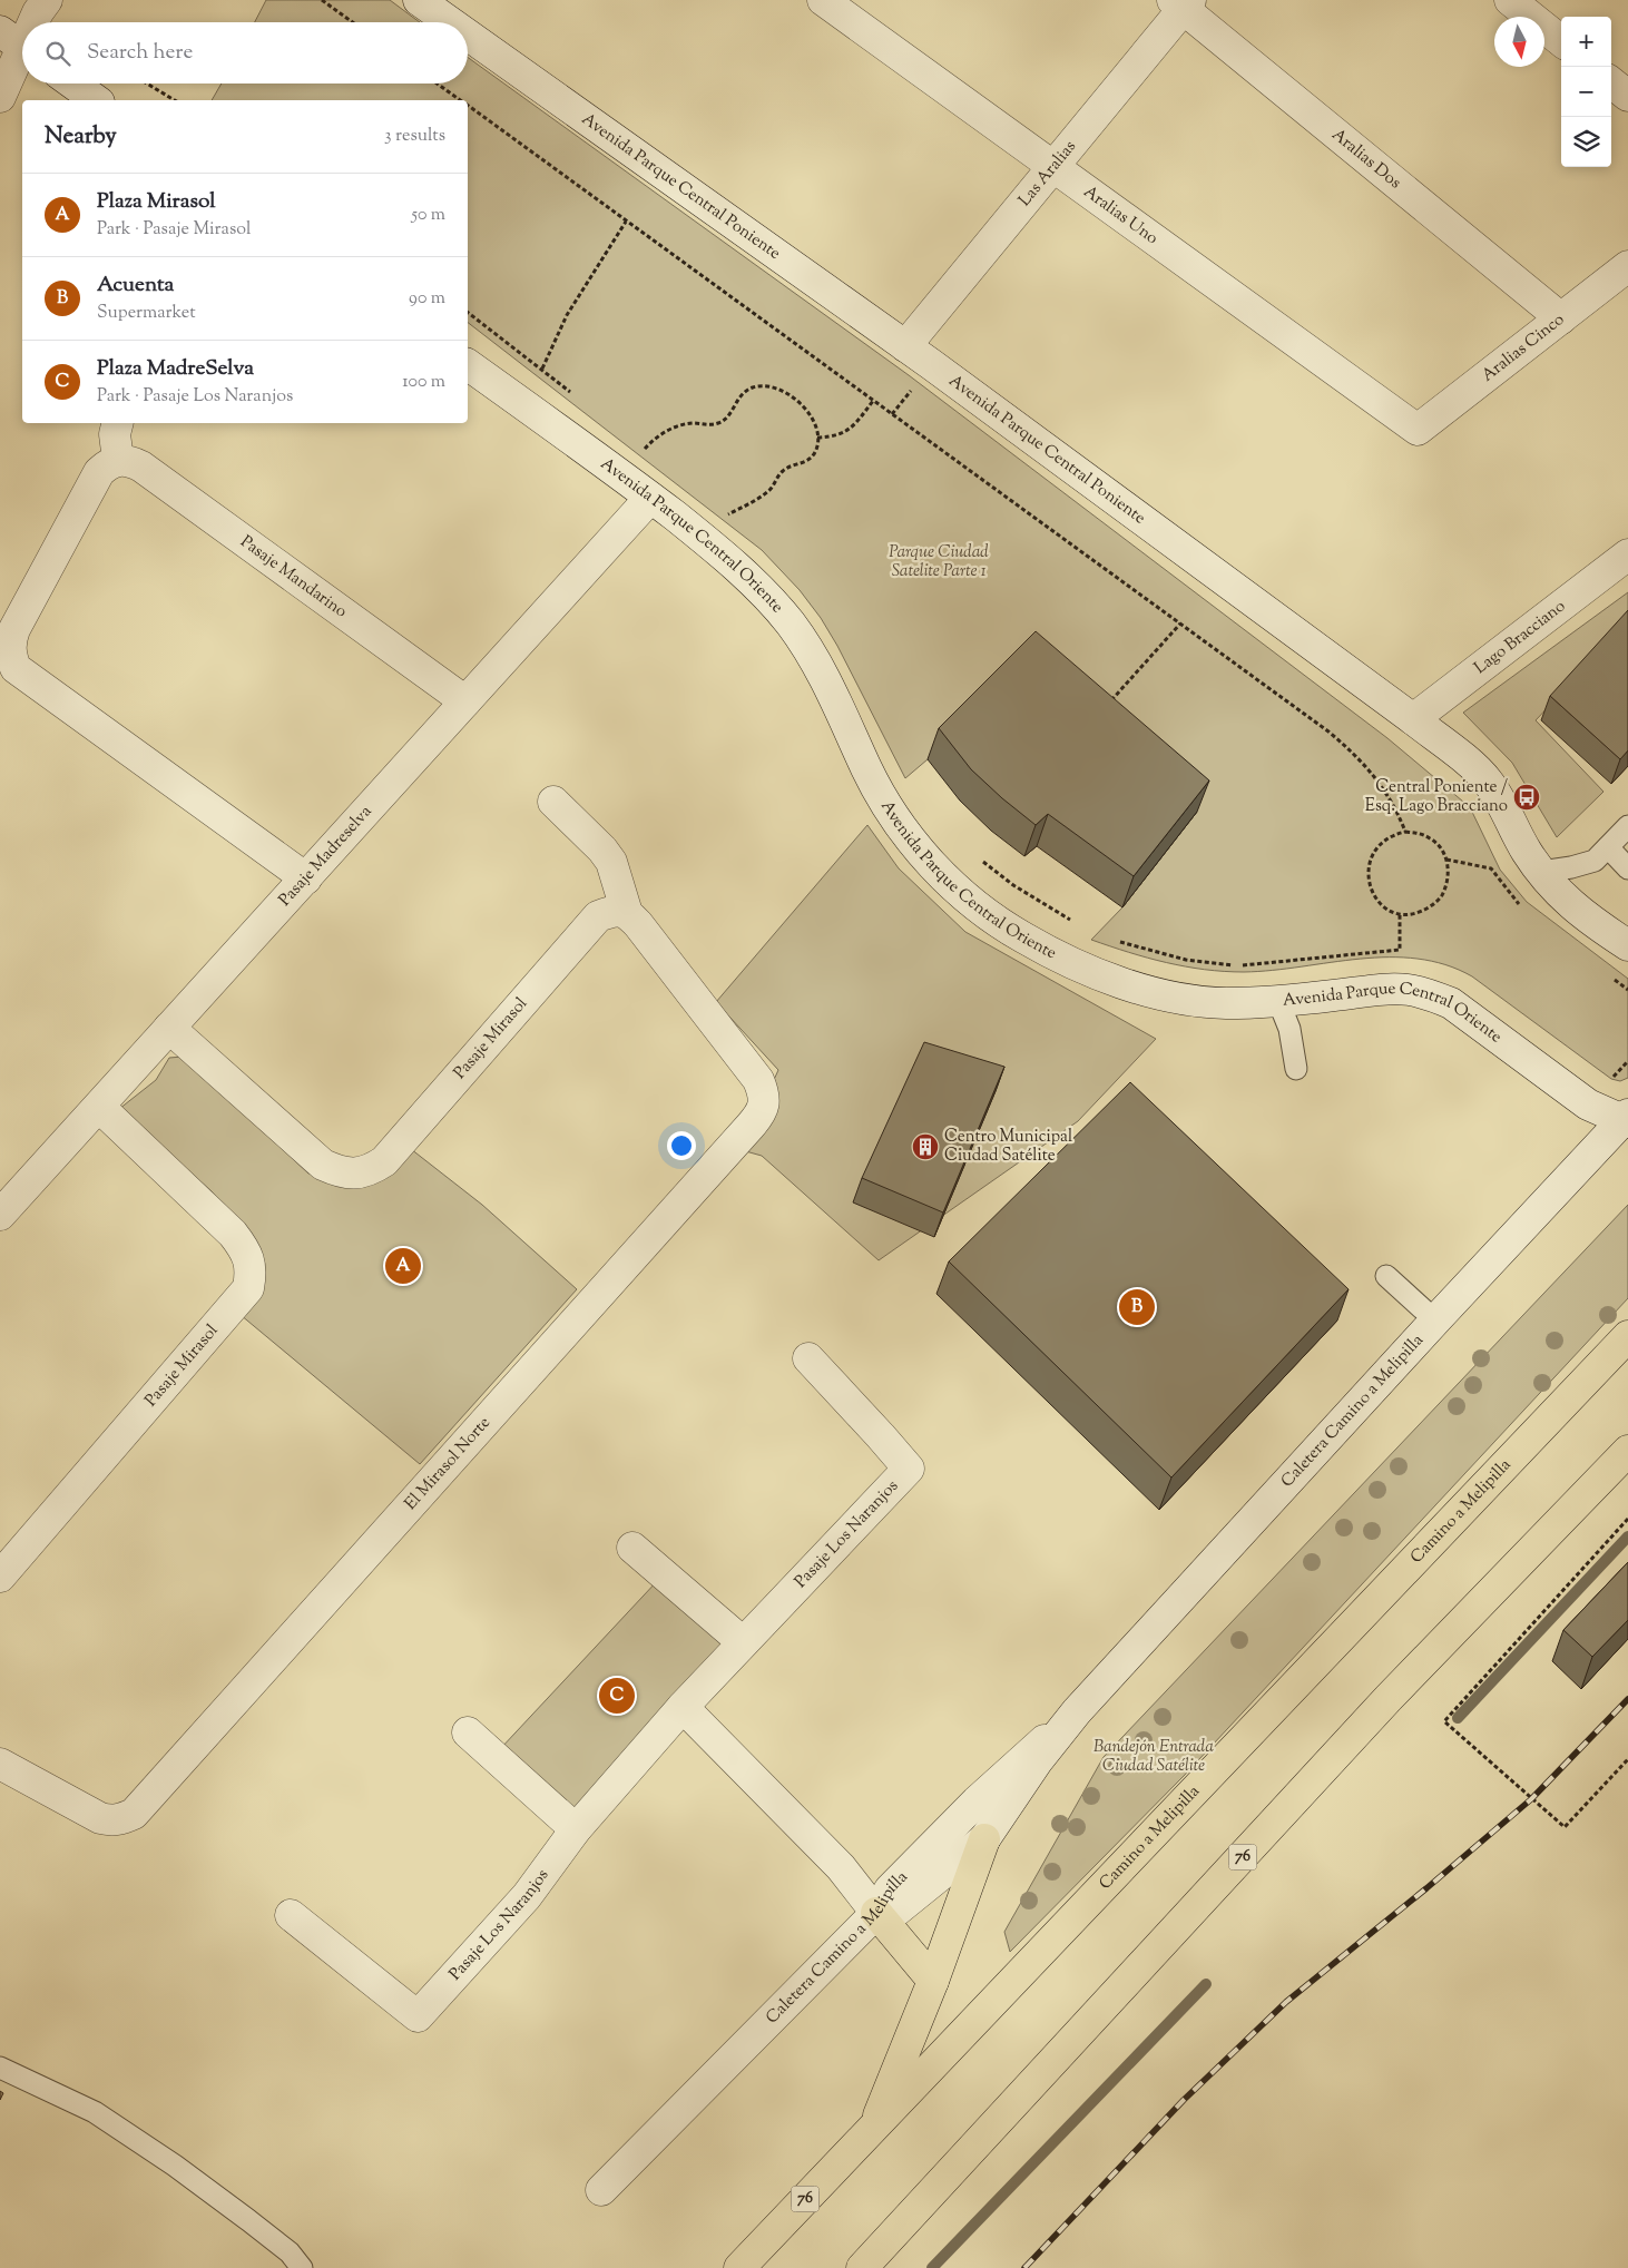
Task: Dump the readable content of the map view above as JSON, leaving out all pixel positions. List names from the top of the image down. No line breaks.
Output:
{"streets":{"main road":["Camino a Melipilla","76"],"street":["Aralias Dos","Las Aralias","Avenida Parque Central Poniente","Aralias Uno","Aralias Cinco","Avenida Parque Central Oriente","Pasaje Mandarino","Lago Bracciano","Pasaje Madreselva","Pasaje Mirasol","Caletera Camino a Melipilla","El Mirasol Norte","Pasaje Los Naranjos"]},"crossings":[["Aralias Dos","Las Aralias"],["Aralias Dos","Aralias Cinco"],["Las Aralias","Avenida Parque Central Poniente"],["Las Aralias","Aralias Uno"],["Avenida Parque Central Poniente","Lago Bracciano"],["Aralias Uno","Aralias Cinco"],["Avenida Parque Central Oriente","Pasaje Madreselva"],["Avenida Parque Central Oriente","Caletera Camino a Melipilla"],["Pasaje Mandarino","Pasaje Madreselva"],["Pasaje Madreselva","Pasaje Mirasol"],["Pasaje Mirasol","El Mirasol Norte"]],"parks":["Parque Ciudad Satelite Parte 1","Bandejón Entrada Ciudad Satélite"],"places":{"bus stop":["Central Poniente / Esq. Lago Bracciano"],"building":["Centro Municipal Ciudad Satélite"]},"north":"bottom","page":{"map_buttons":["+","−"],"search":"Search here","heading":["Nearby","3 results"],"list":[{"mark":"A","name":"Plaza Mirasol","note":"Park · Pasaje Mirasol","value":"50 m"},{"mark":"B","name":"Acuenta","note":"Supermarket","value":"90 m"},{"mark":"C","name":"Plaza MadreSelva","note":"Park · Pasaje Los Naranjos","value":"100 m"}],"pins":["A","B","C"]}}
